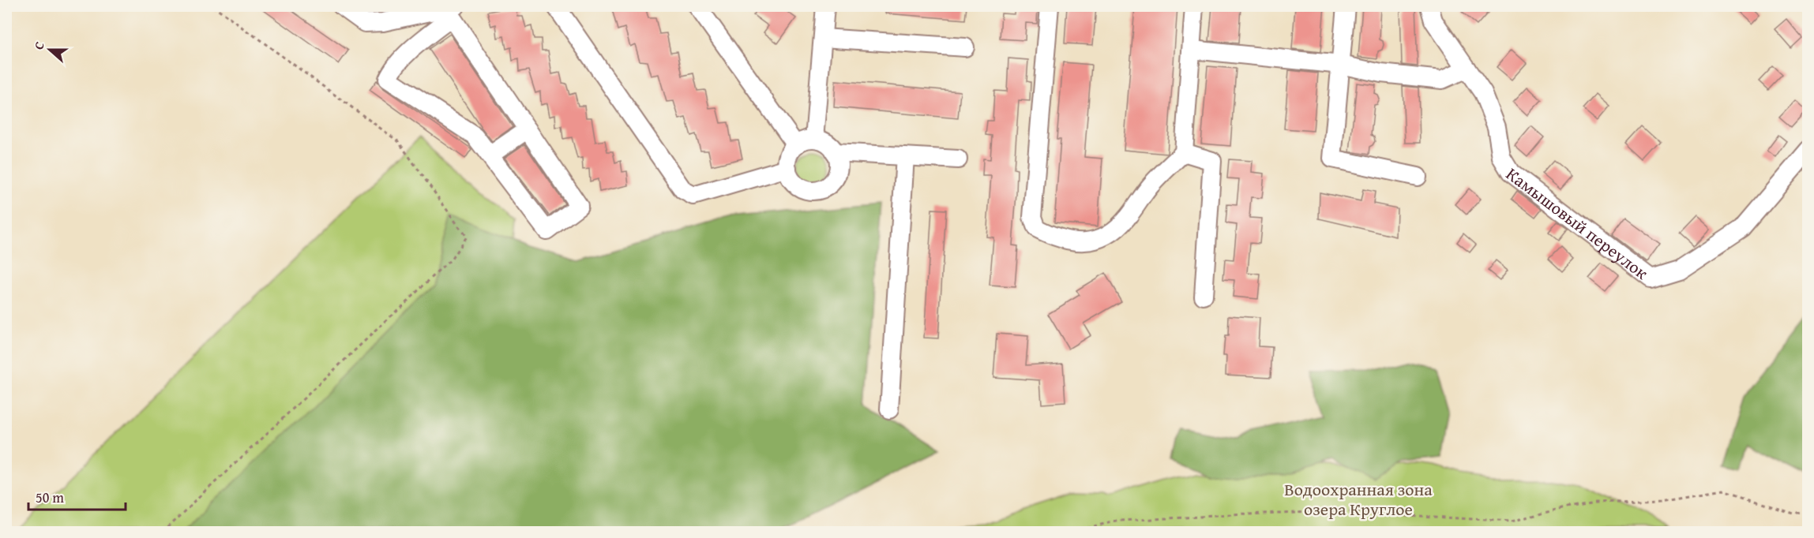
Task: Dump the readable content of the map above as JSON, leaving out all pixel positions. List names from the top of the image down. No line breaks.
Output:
{"streets":{"street":["Камышовый переулок"]},"parks":["Водоохранная зона озера Круглое"],"scale_bar":"50 m","north":"left"}
